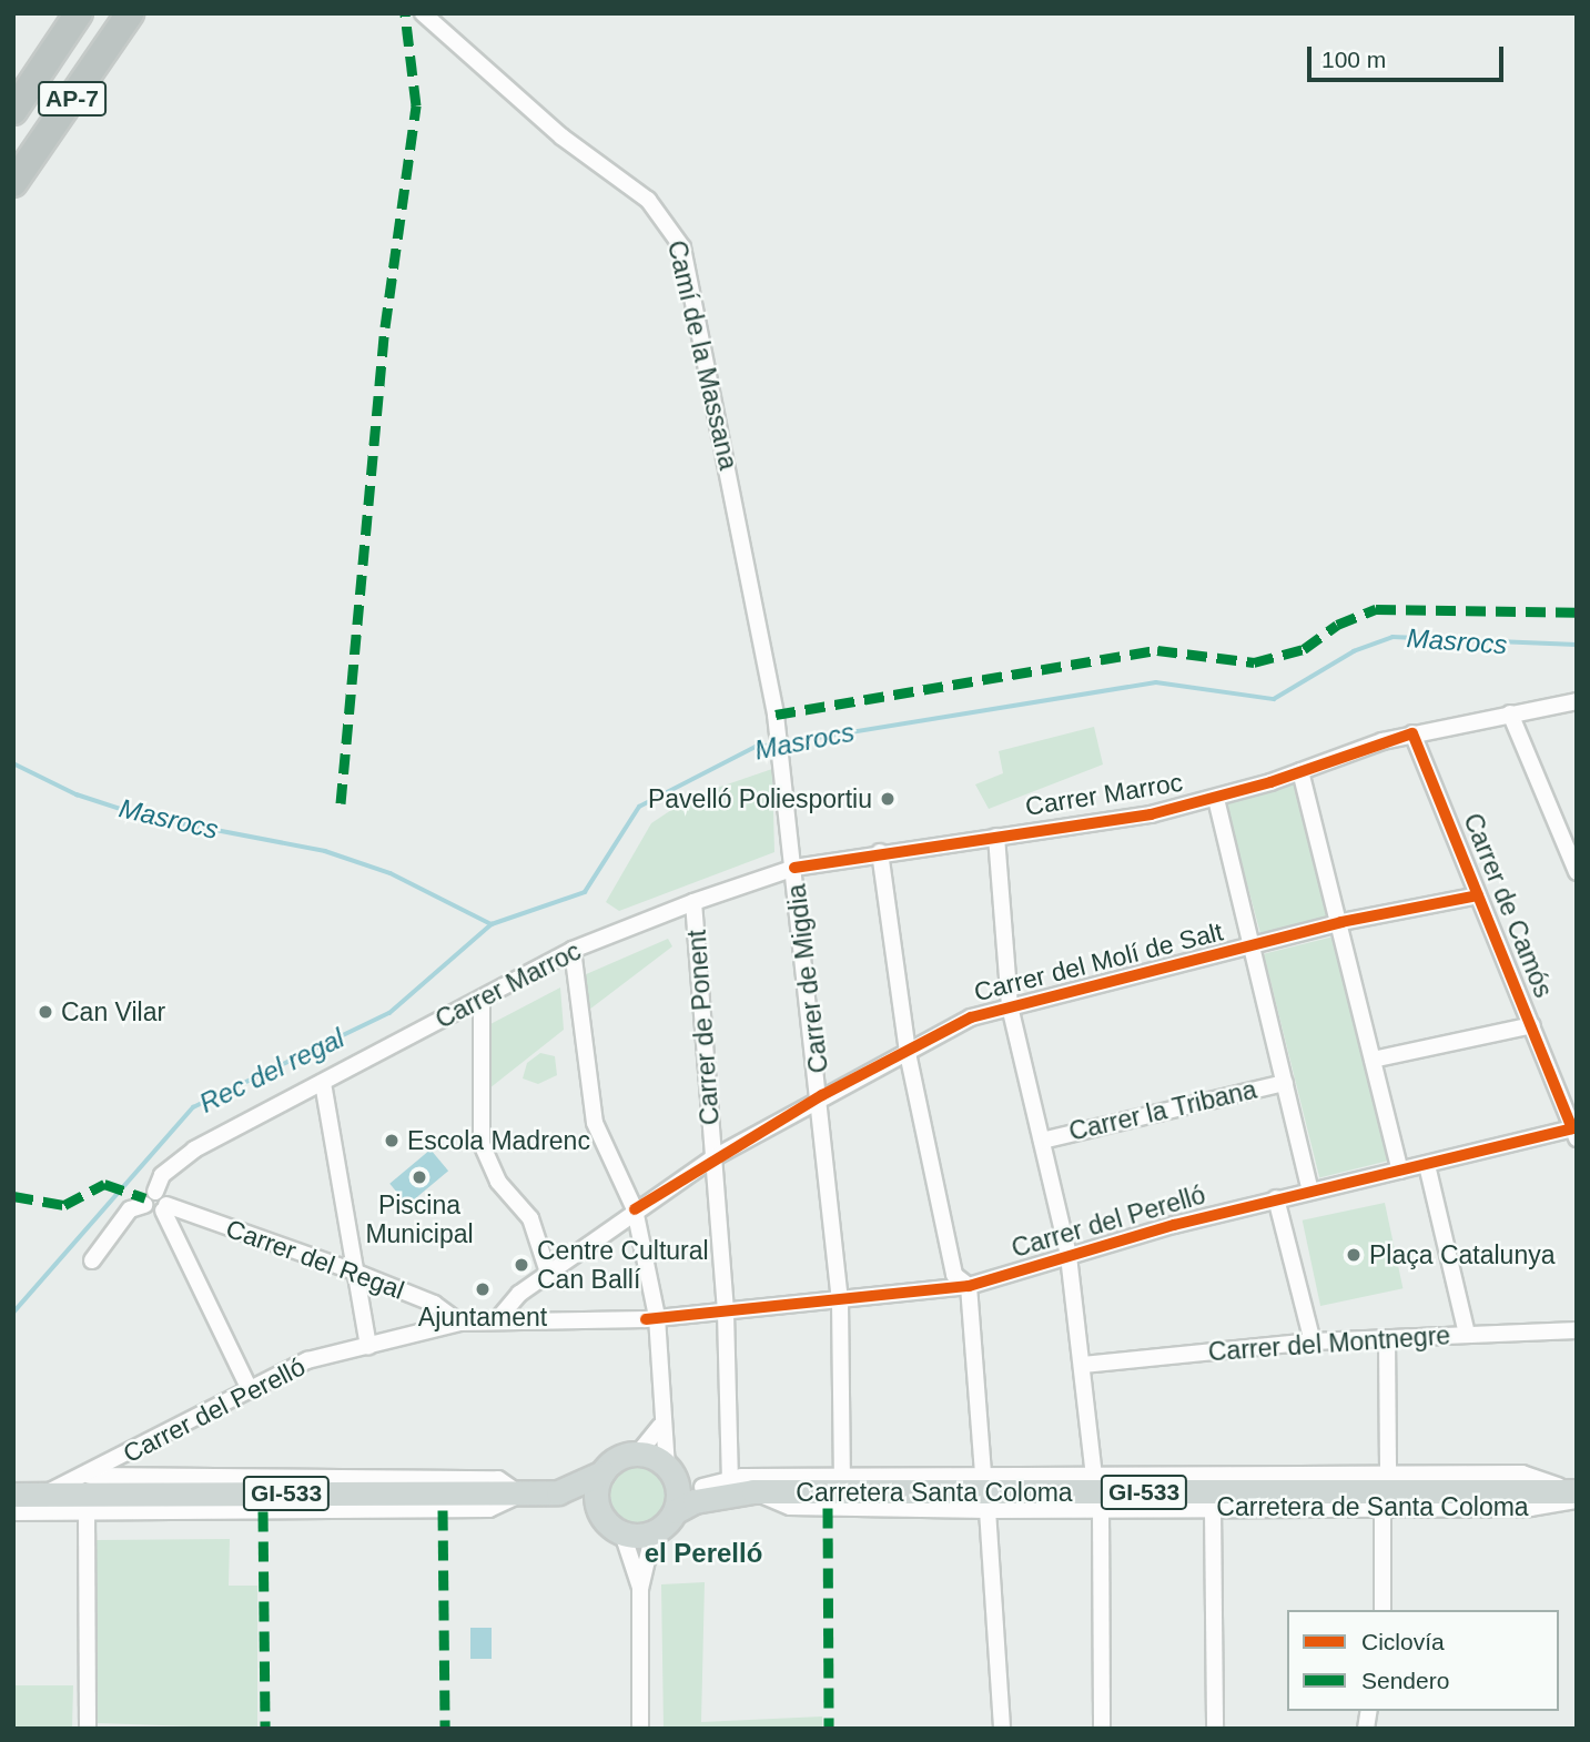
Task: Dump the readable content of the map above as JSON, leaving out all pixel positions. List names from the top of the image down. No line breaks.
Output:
{"streets":{"highway":["AP-7"],"main road":["Carretera Santa Coloma","GI-533"],"street":["Camí de la Massana","Carrer Marroc","Carrer de Camós","Carrer del Molí de Salt","Carrer de Migdia","Carrer de Ponent","Carrer la Tribana","Carrer del Perelló","Carrer del Regal","Carrer del Montnegre","Carretera de Santa Coloma"]},"crossings":[["Camí de la Massana","Carrer de Migdia"],["Carrer Marroc","Carrer de Camós"],["Carrer Marroc","Carrer de Migdia"],["Carrer Marroc","Carrer de Ponent"],["Carrer Marroc","Carrer del Regal"],["Carrer de Camós","Carrer del Molí de Salt"],["Carrer de Camós","Carrer del Perelló"],["Carrer del Molí de Salt","Carrer de Migdia"],["Carrer del Molí de Salt","Carrer de Ponent"],["Carrer del Molí de Salt","Carrer del Perelló"],["Carrer de Migdia","Carrer del Perelló"],["Carrer de Migdia","Carretera Santa Coloma"],["Carrer de Ponent","Carrer del Perelló"],["Carrer de Ponent","Carretera Santa Coloma"],["Carrer de Ponent","GI-533"],["Carrer del Perelló","Carrer del Regal"],["Carrer del Perelló","GI-533"],["Carretera Santa Coloma","GI-533"],["Carretera Santa Coloma","Carretera de Santa Coloma"]],"districts":["el Perelló"],"water":["Masrocs","Rec del regal"],"places":["Pavelló Poliesportiu","Can Vilar","Escola Madrenc","Piscina Municipal","Plaça Catalunya","Centre Cultural Can Ballí","Ajuntament"],"legend":["Ciclovía","Sendero"],"scale_bar":"100 m"}
